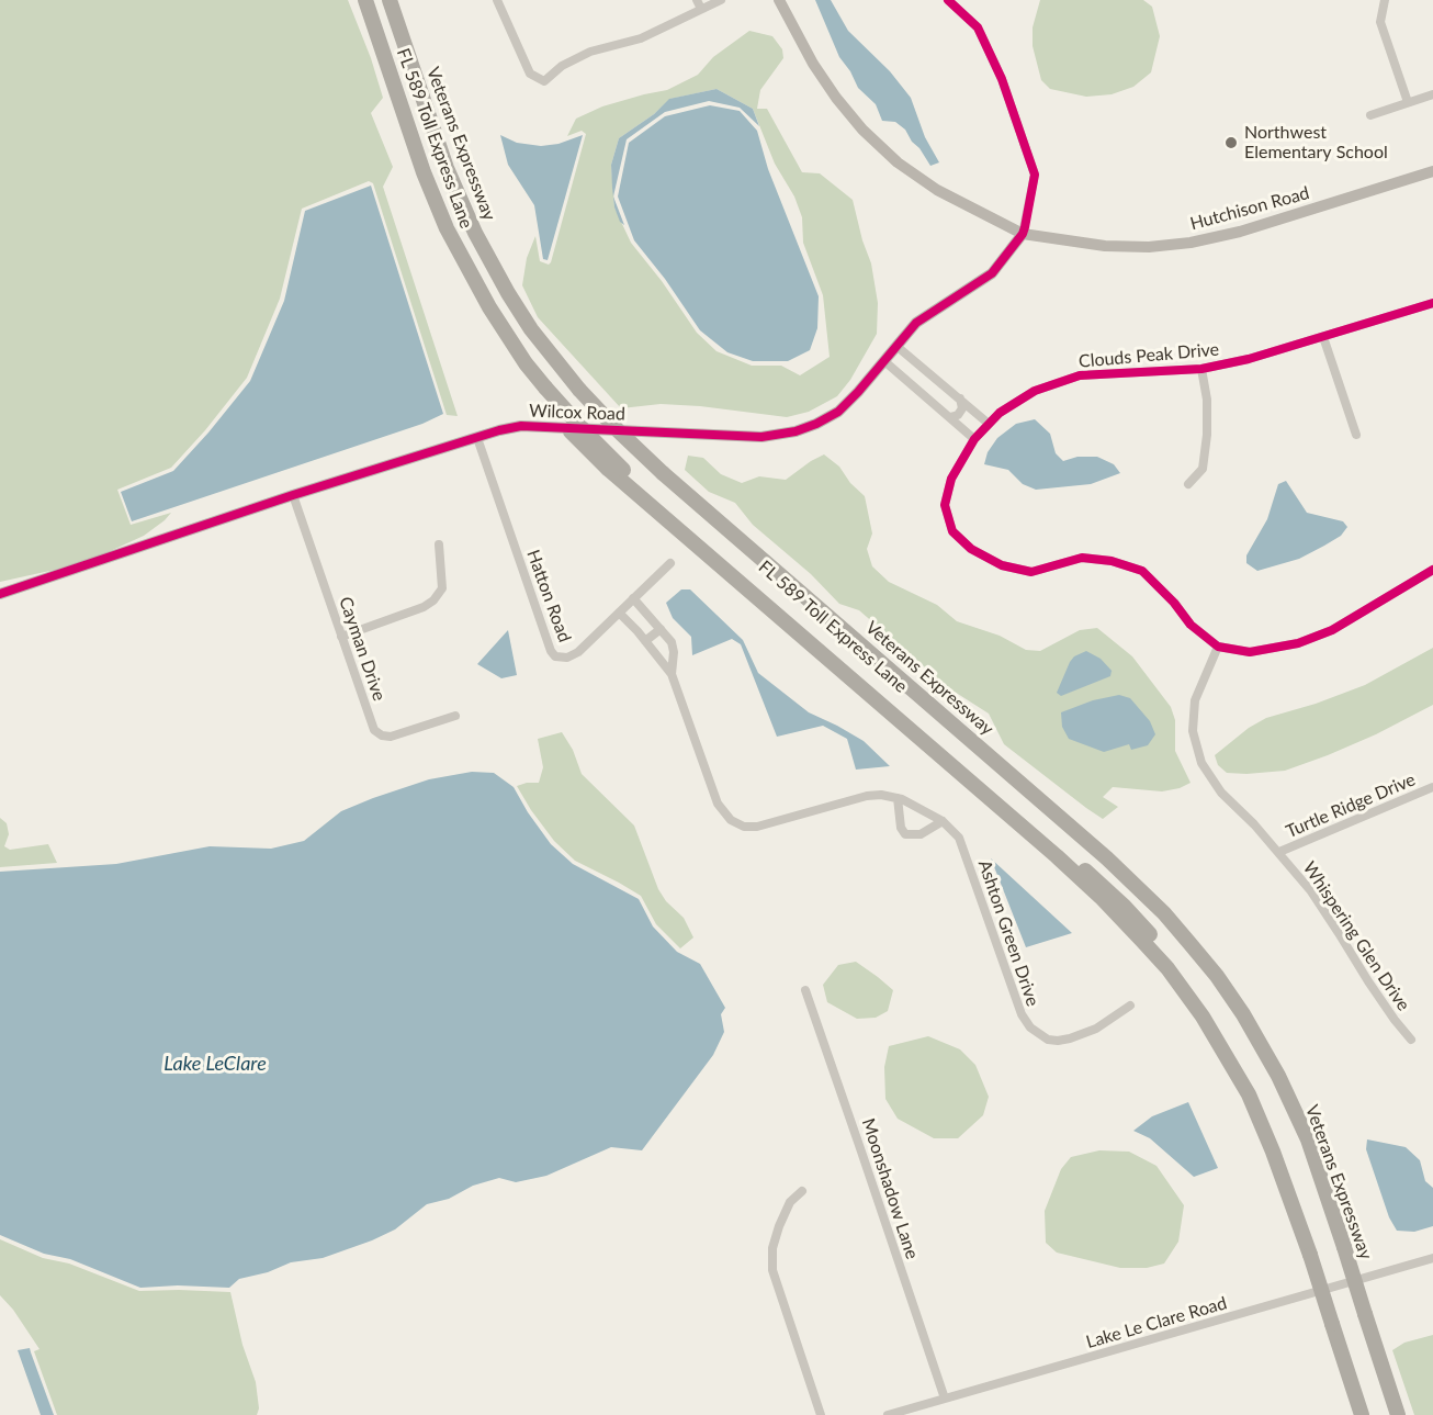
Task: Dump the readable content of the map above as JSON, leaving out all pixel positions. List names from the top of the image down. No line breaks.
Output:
{"streets":{"highway":["FL 589 Toll Express Lane","Veterans Expressway"],"street":["Hutchison Road","Clouds Peak Drive","Wilcox Road","Hatton Road","Cayman Drive","Turtle Ridge Drive","Ashton Green Drive","Whispering Glen Drive","Moonshadow Lane","Lake Le Clare Road"]},"crossings":[["Hutchison Road","Wilcox Road"],["Clouds Peak Drive","Whispering Glen Drive"],["Wilcox Road","Hatton Road"],["Wilcox Road","Cayman Drive"],["Hatton Road","Ashton Green Drive"],["Turtle Ridge Drive","Whispering Glen Drive"],["Moonshadow Lane","Lake Le Clare Road"]],"water":["Lake LeClare"],"places":["Northwest Elementary School"]}
